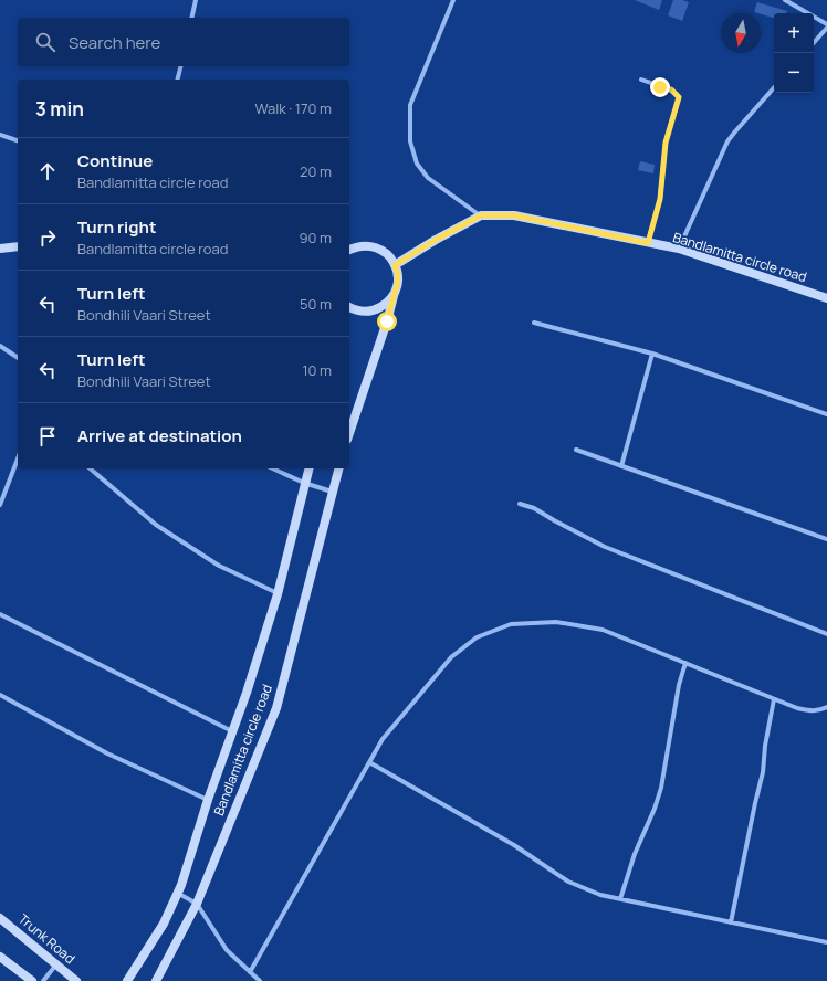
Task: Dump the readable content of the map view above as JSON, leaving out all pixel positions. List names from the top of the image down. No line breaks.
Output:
{"streets":{"street":["Bandlamitta circle road","Trunk Road"]},"north":"bottom","page":{"map_buttons":["+","−"],"search":"Search here","heading":["3 min","Walk · 170 m"],"list":[["Continue","Bandlamitta circle road","20 m"],["Turn right","Bandlamitta circle road","90 m"],["Turn left","Bondhili Vaari Street","50 m"],["Turn left","Bondhili Vaari Street","10 m"],"Arrive at destination"]}}
